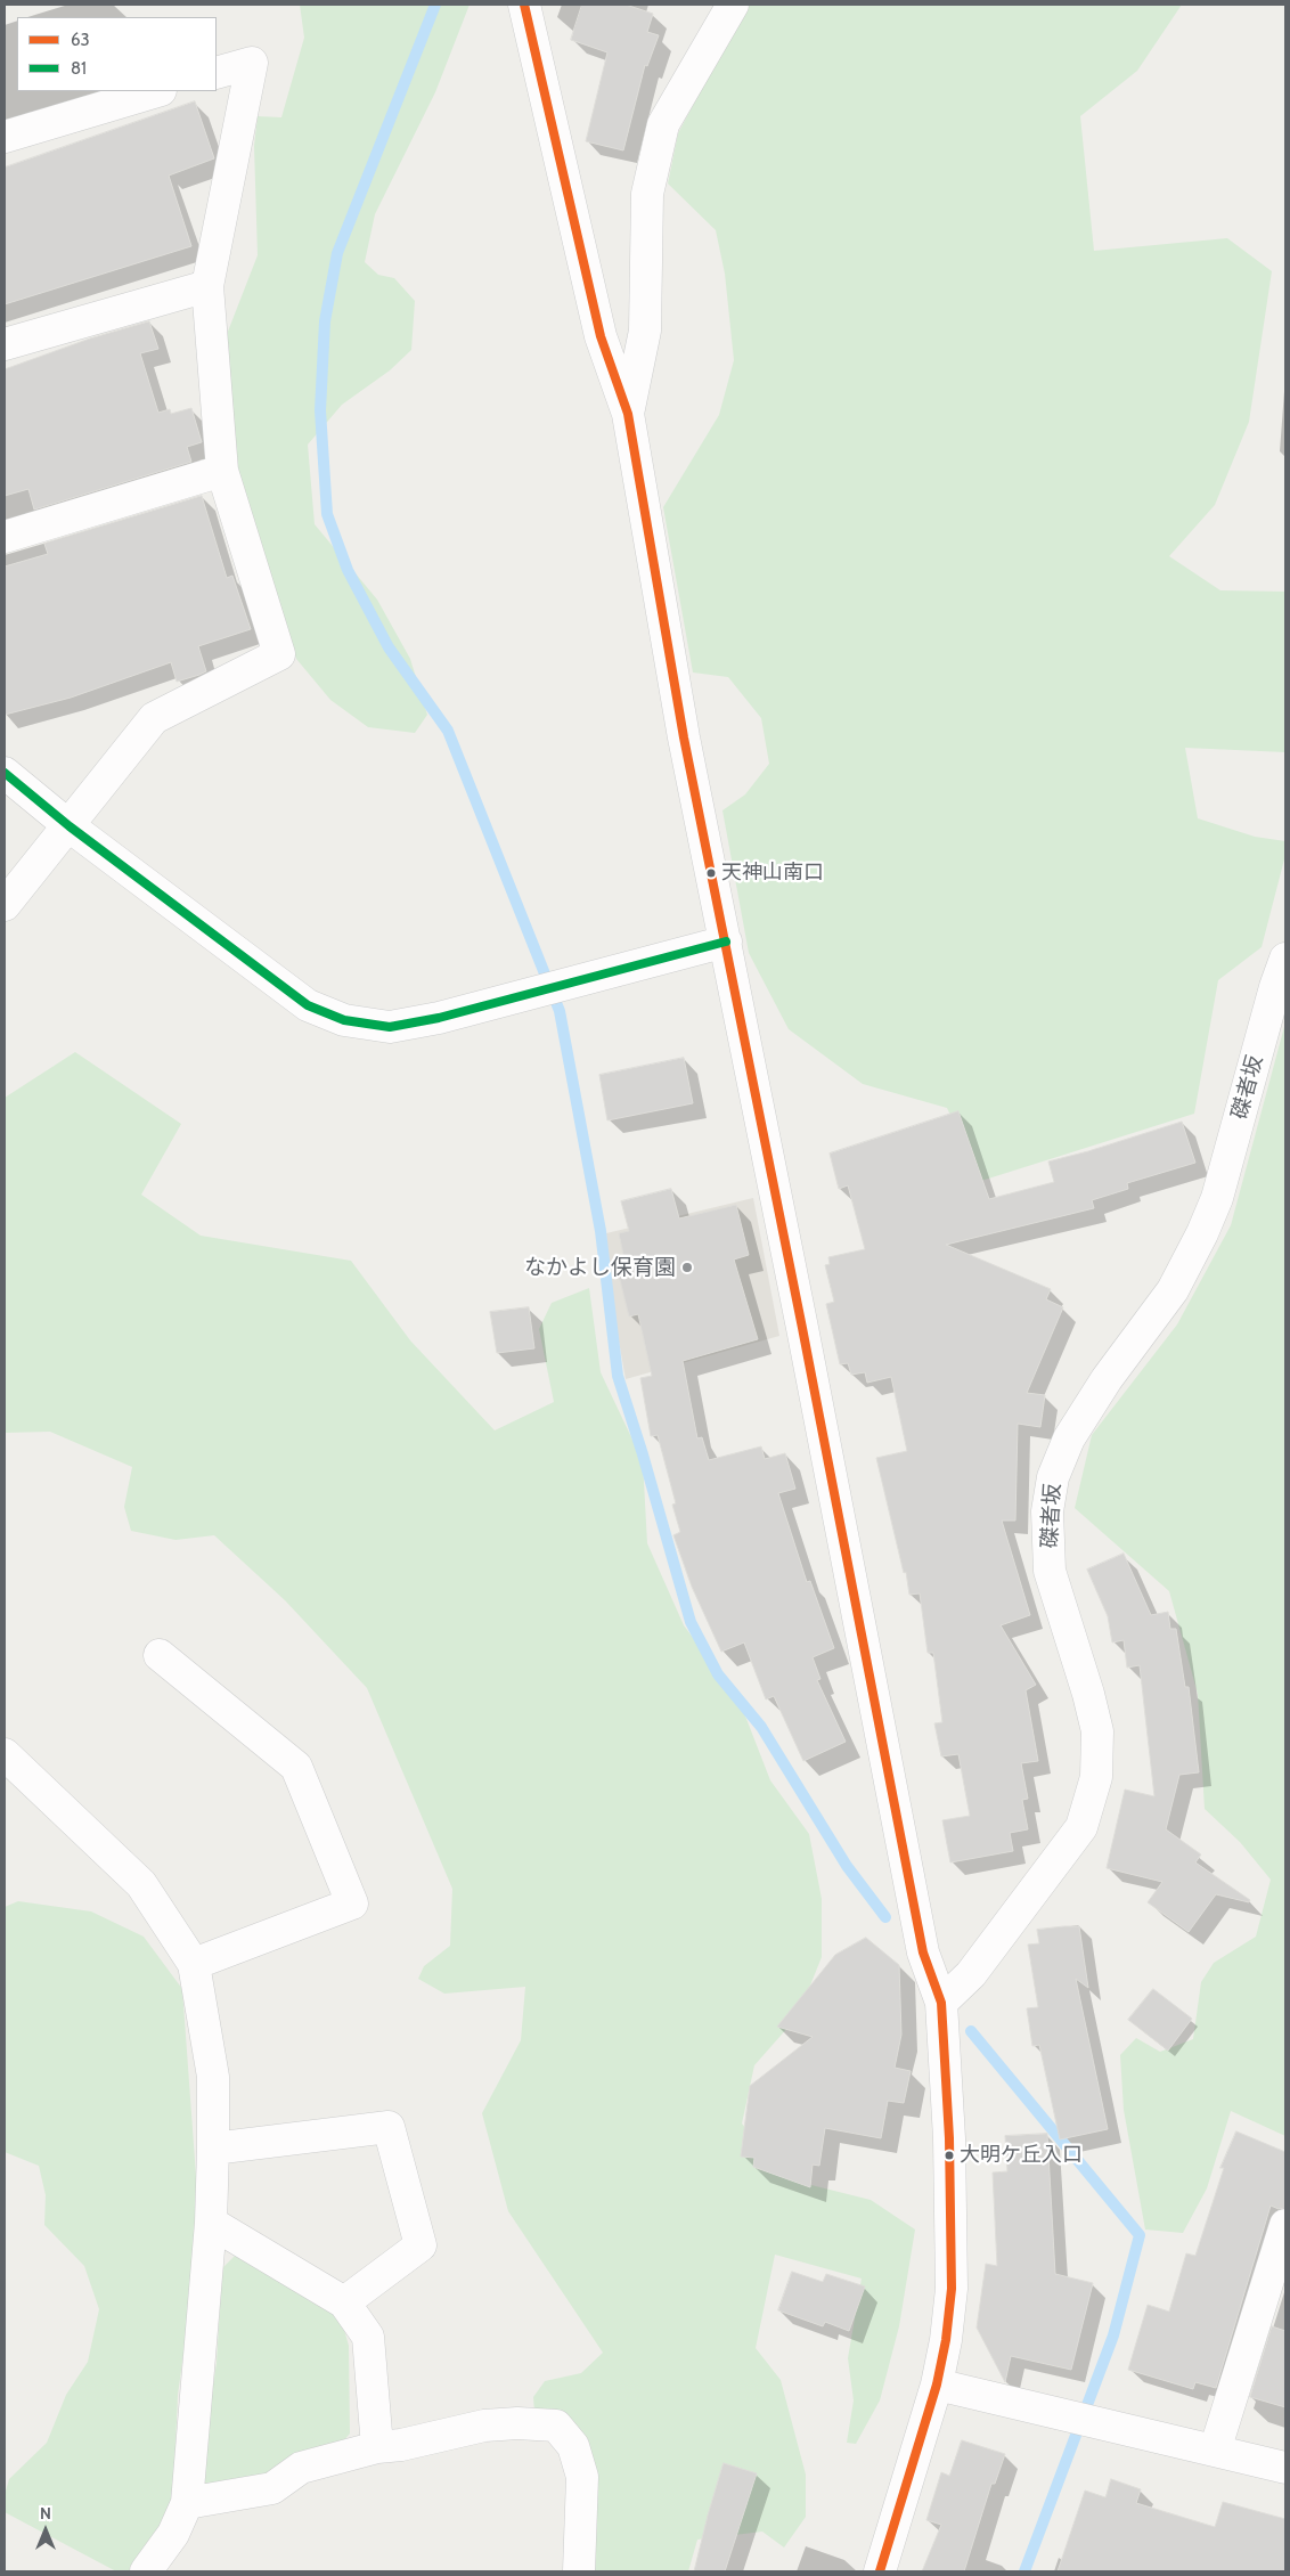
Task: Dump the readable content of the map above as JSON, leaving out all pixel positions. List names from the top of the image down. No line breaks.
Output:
{"streets":{"street":["磔者坂"]},"places":["天神山南口","なかよし保育園","大明ケ丘入口"],"lines":["transit line 63","transit line 81"],"legend":["63","81"],"north":"top"}
